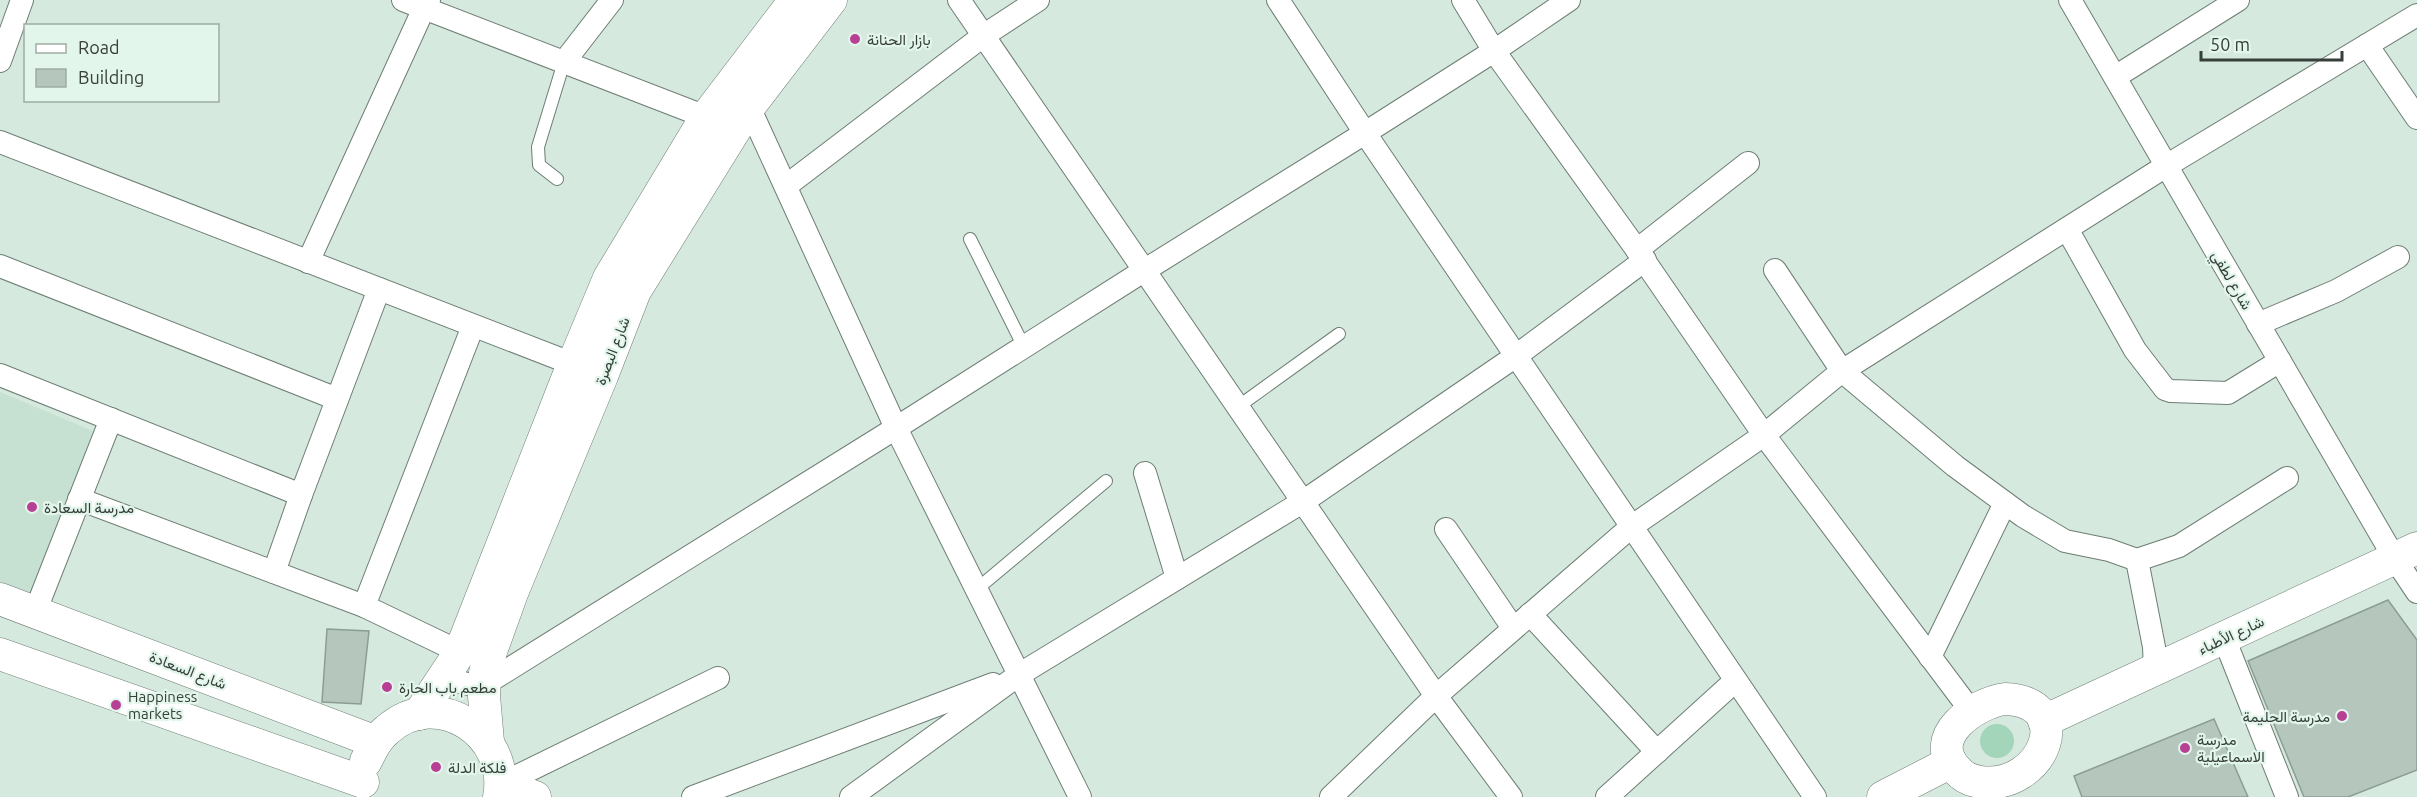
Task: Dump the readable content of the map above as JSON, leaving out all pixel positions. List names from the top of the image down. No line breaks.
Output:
{"streets":{"main road":["شارع البصرة","شارع الأطباء","شارع السعادة"],"street":["شارع لطفي"]},"crossings":[["شارع لطفي","شارع الأطباء"]],"places":["بازار الحنانة","مدرسة السعادة","مطعم باب الحارة","Happiness markets","مدرسة الحليمة","مدرسة الاسماعيلية","فلكة الدلة"],"legend":["Road","Building"],"scale_bar":"50 m"}
